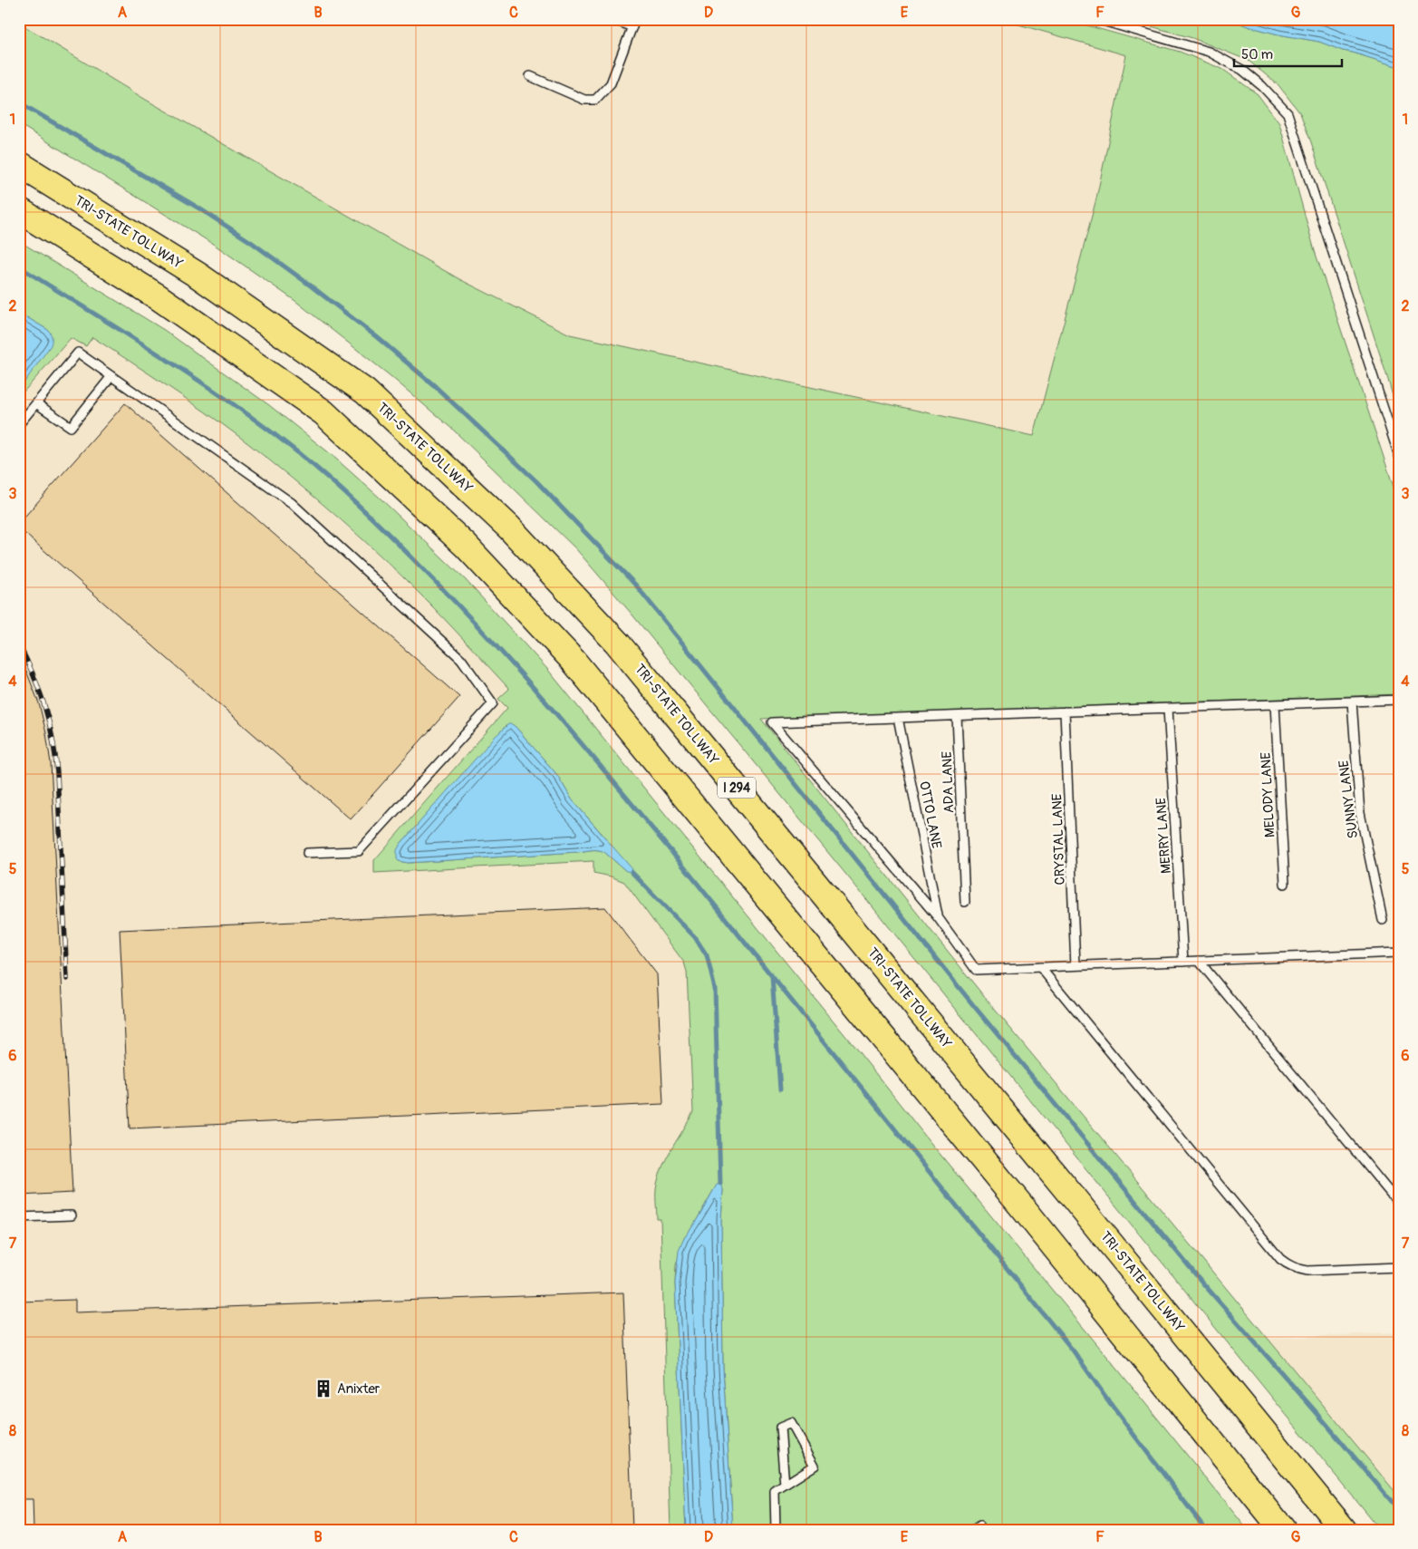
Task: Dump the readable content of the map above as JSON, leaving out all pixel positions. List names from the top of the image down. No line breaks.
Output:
{"streets":{"highway":["TRI-STATE TOLLWAY","I 294"],"lane":["ADA LANE","MELODY LANE","SUNNY LANE","OTTO LANE","MERRY LANE","CRYSTAL LANE"]},"places":{"building":["Anixter"]},"scale_bar":"50 m","grid":{"columns":["A","B","C","D","E","F","G"],"rows":["1","2","3","4","5","6","7","8"]}}
